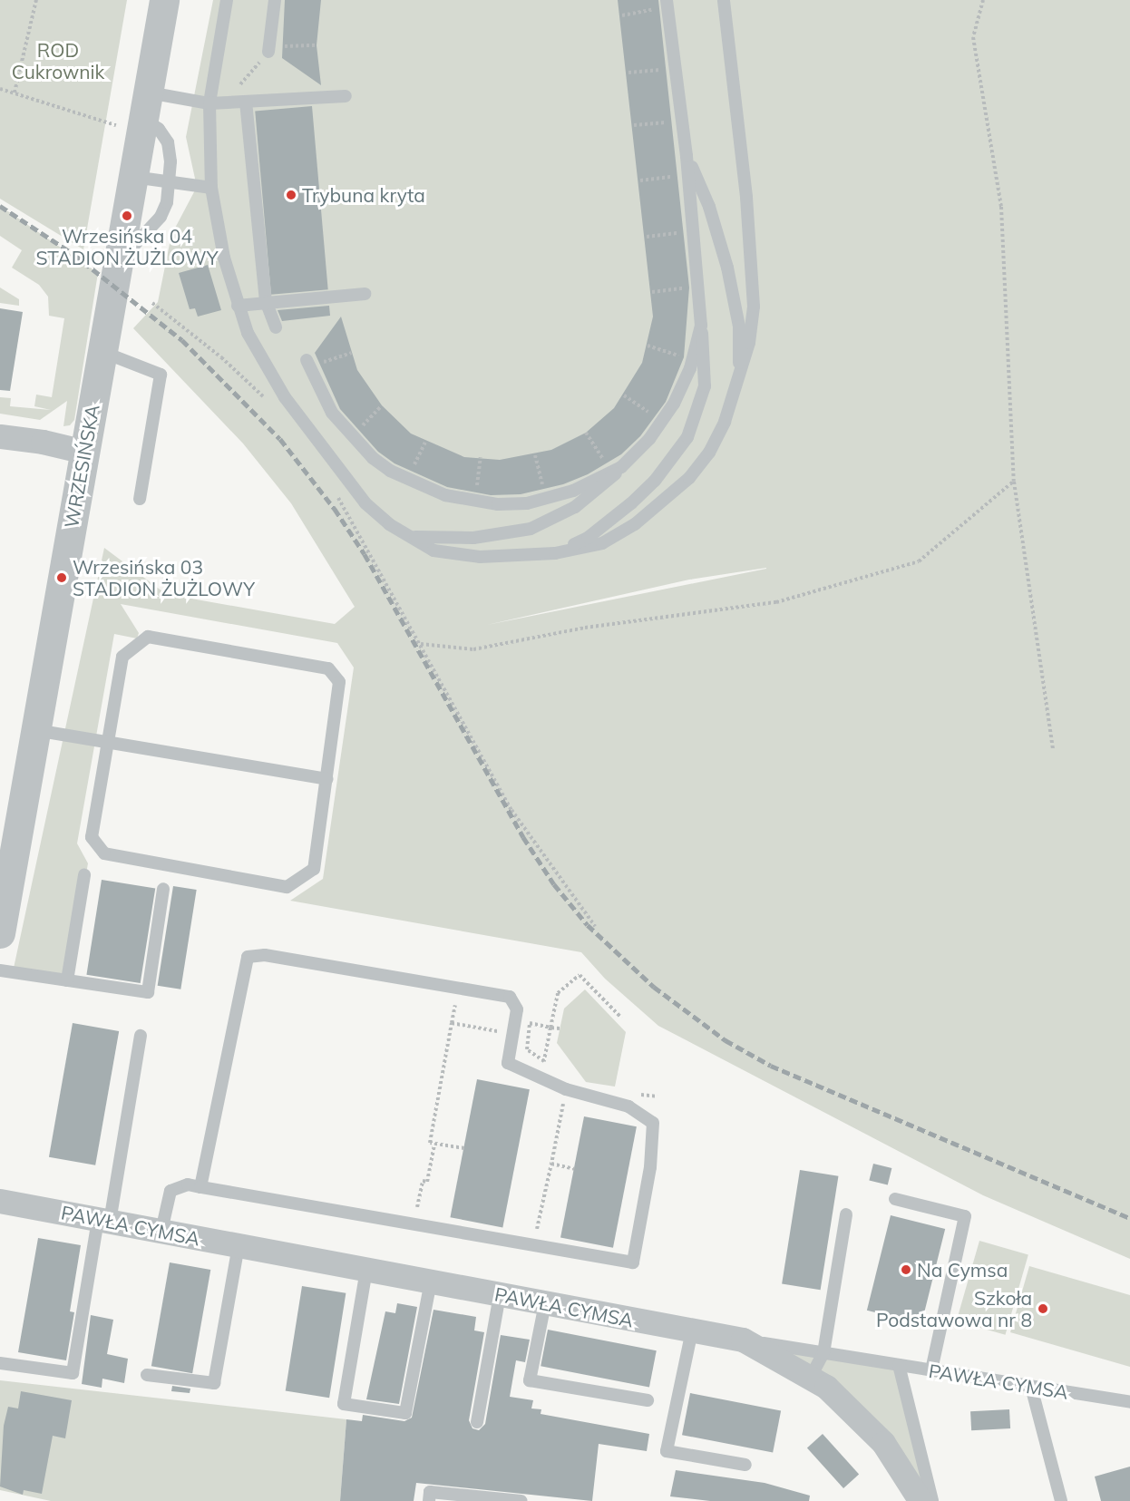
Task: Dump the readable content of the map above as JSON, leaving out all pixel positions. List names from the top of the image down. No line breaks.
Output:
{"streets":{"street":["WRZESIŃSKA","PAWŁA CYMSA"]},"parks":["ROD Cukrownik"],"places":["Trybuna kryta","Wrzesińska 04 STADION ŻUŻLOWY","Wrzesińska 03 STADION ŻUŻLOWY","Na Cymsa","Szkoła Podstawowa nr 8"]}
